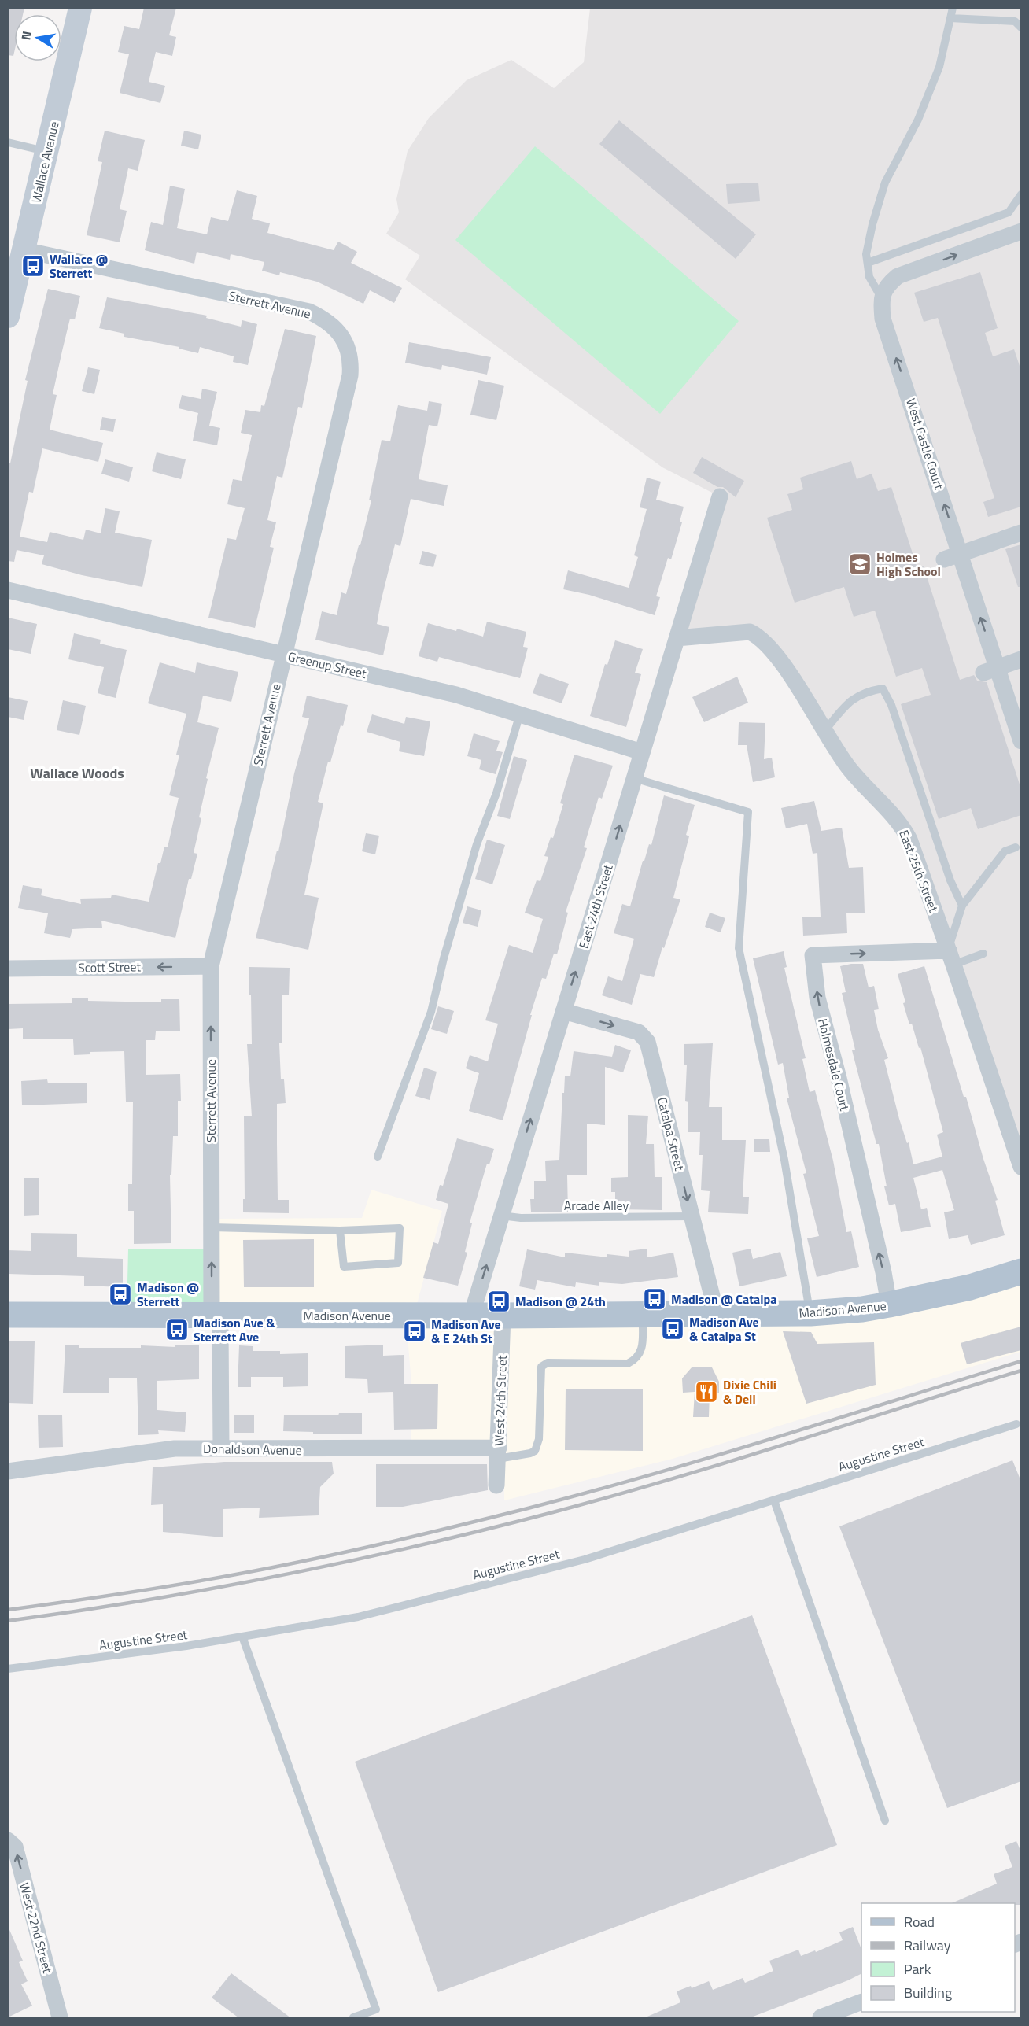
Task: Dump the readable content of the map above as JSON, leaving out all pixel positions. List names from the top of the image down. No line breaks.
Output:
{"streets":{"main road":["Madison Avenue"],"street":["Wallace Avenue","Sterrett Avenue","West Castle Court","Greenup Street","East 25th Street","East 24th Street","Scott Street","Holmesdale Court","Catalpa Street","West 24th Street","Donaldson Avenue","West 22nd Street"],"lane":["Arcade Alley","Augustine Street"]},"crossings":[["Wallace Avenue","Sterrett Avenue"],["Sterrett Avenue","Greenup Street"],["Sterrett Avenue","Scott Street"],["Sterrett Avenue","Madison Avenue"],["Sterrett Avenue","Donaldson Avenue"],["Greenup Street","East 24th Street"],["East 25th Street","East 24th Street"],["East 25th Street","Holmesdale Court"],["East 24th Street","Catalpa Street"],["East 24th Street","Arcade Alley"],["East 24th Street","Madison Avenue"],["Holmesdale Court","Madison Avenue"],["Catalpa Street","Arcade Alley"],["Catalpa Street","Madison Avenue"],["Madison Avenue","West 24th Street"],["West 24th Street","Donaldson Avenue"]],"one_way":["West Castle Court","East 24th Street","Scott Street","Catalpa Street","West 22nd Street"],"districts":["Wallace Woods"],"places":{"bus stop":["Wallace @ Sterrett","Madison @ Sterrett","Madison @ Catalpa","Madison @ 24th","Madison Ave & Catalpa St","Madison Ave & Sterrett Ave","Madison Ave & E 24th St"],"school or university":["Holmes High School"],"restaurant":["Dixie Chili & Deli"]},"legend":["Road","Railway","Park","Building"],"north":"left"}
